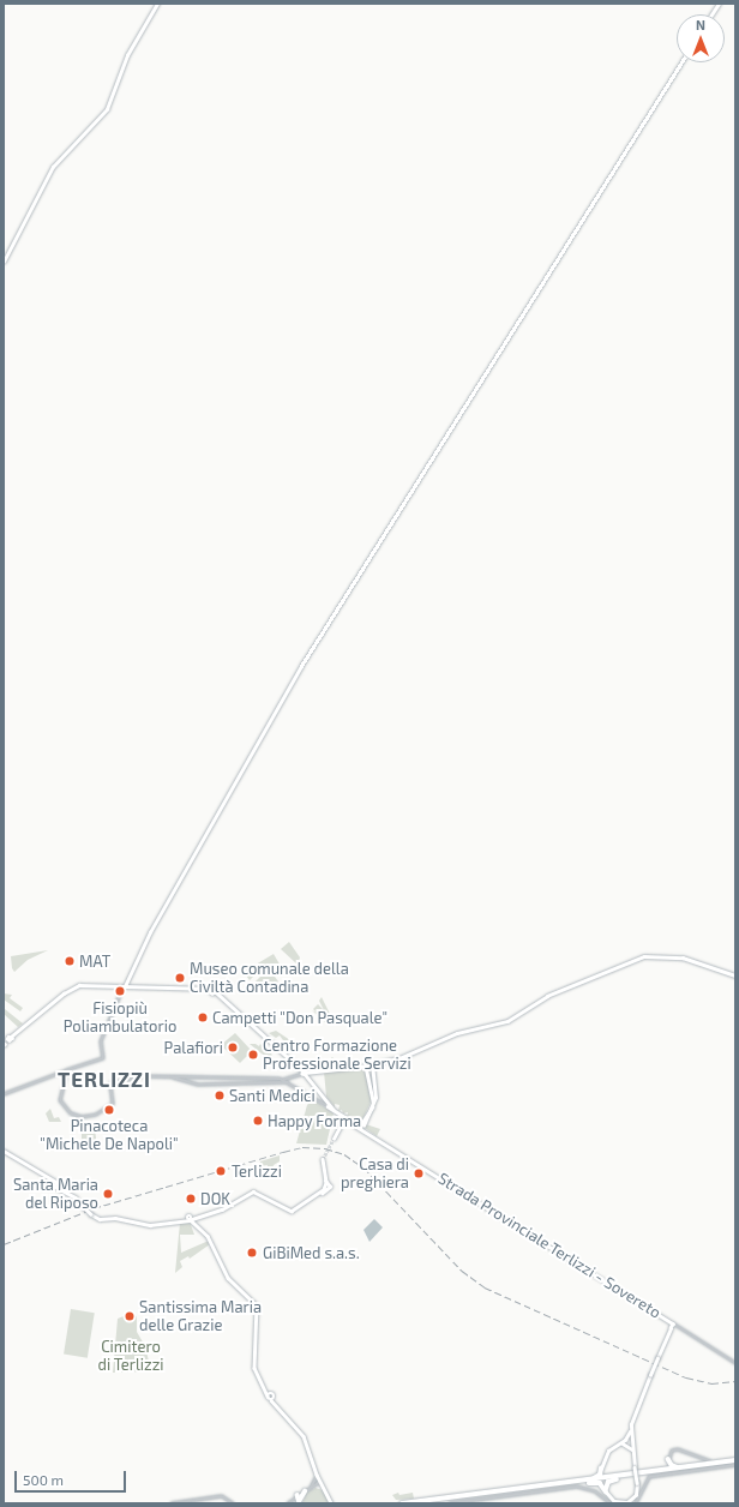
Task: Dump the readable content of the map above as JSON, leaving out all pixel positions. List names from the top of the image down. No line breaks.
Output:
{"streets":{"main road":["Strada Provinciale Terlizzi - Sovereto"]},"districts":["TERLIZZI"],"parks":["Cimitero di Terlizzi"],"places":["MAT","Museo comunale della Civiltà Contadina","Fisiopiù Poliambulatorio","Campetti \"Don Pasquale\"","Palafiori","Centro Formazione Professionale Servizi","Santi Medici","Pinacoteca \"Michele De Napoli\"","Happy Forma","Terlizzi","Casa di preghiera","Santa Maria del Riposo","DOK","GiBiMed s.a.s.","Santissima Maria delle Grazie"],"scale_bar":"500 m","north":"top"}
